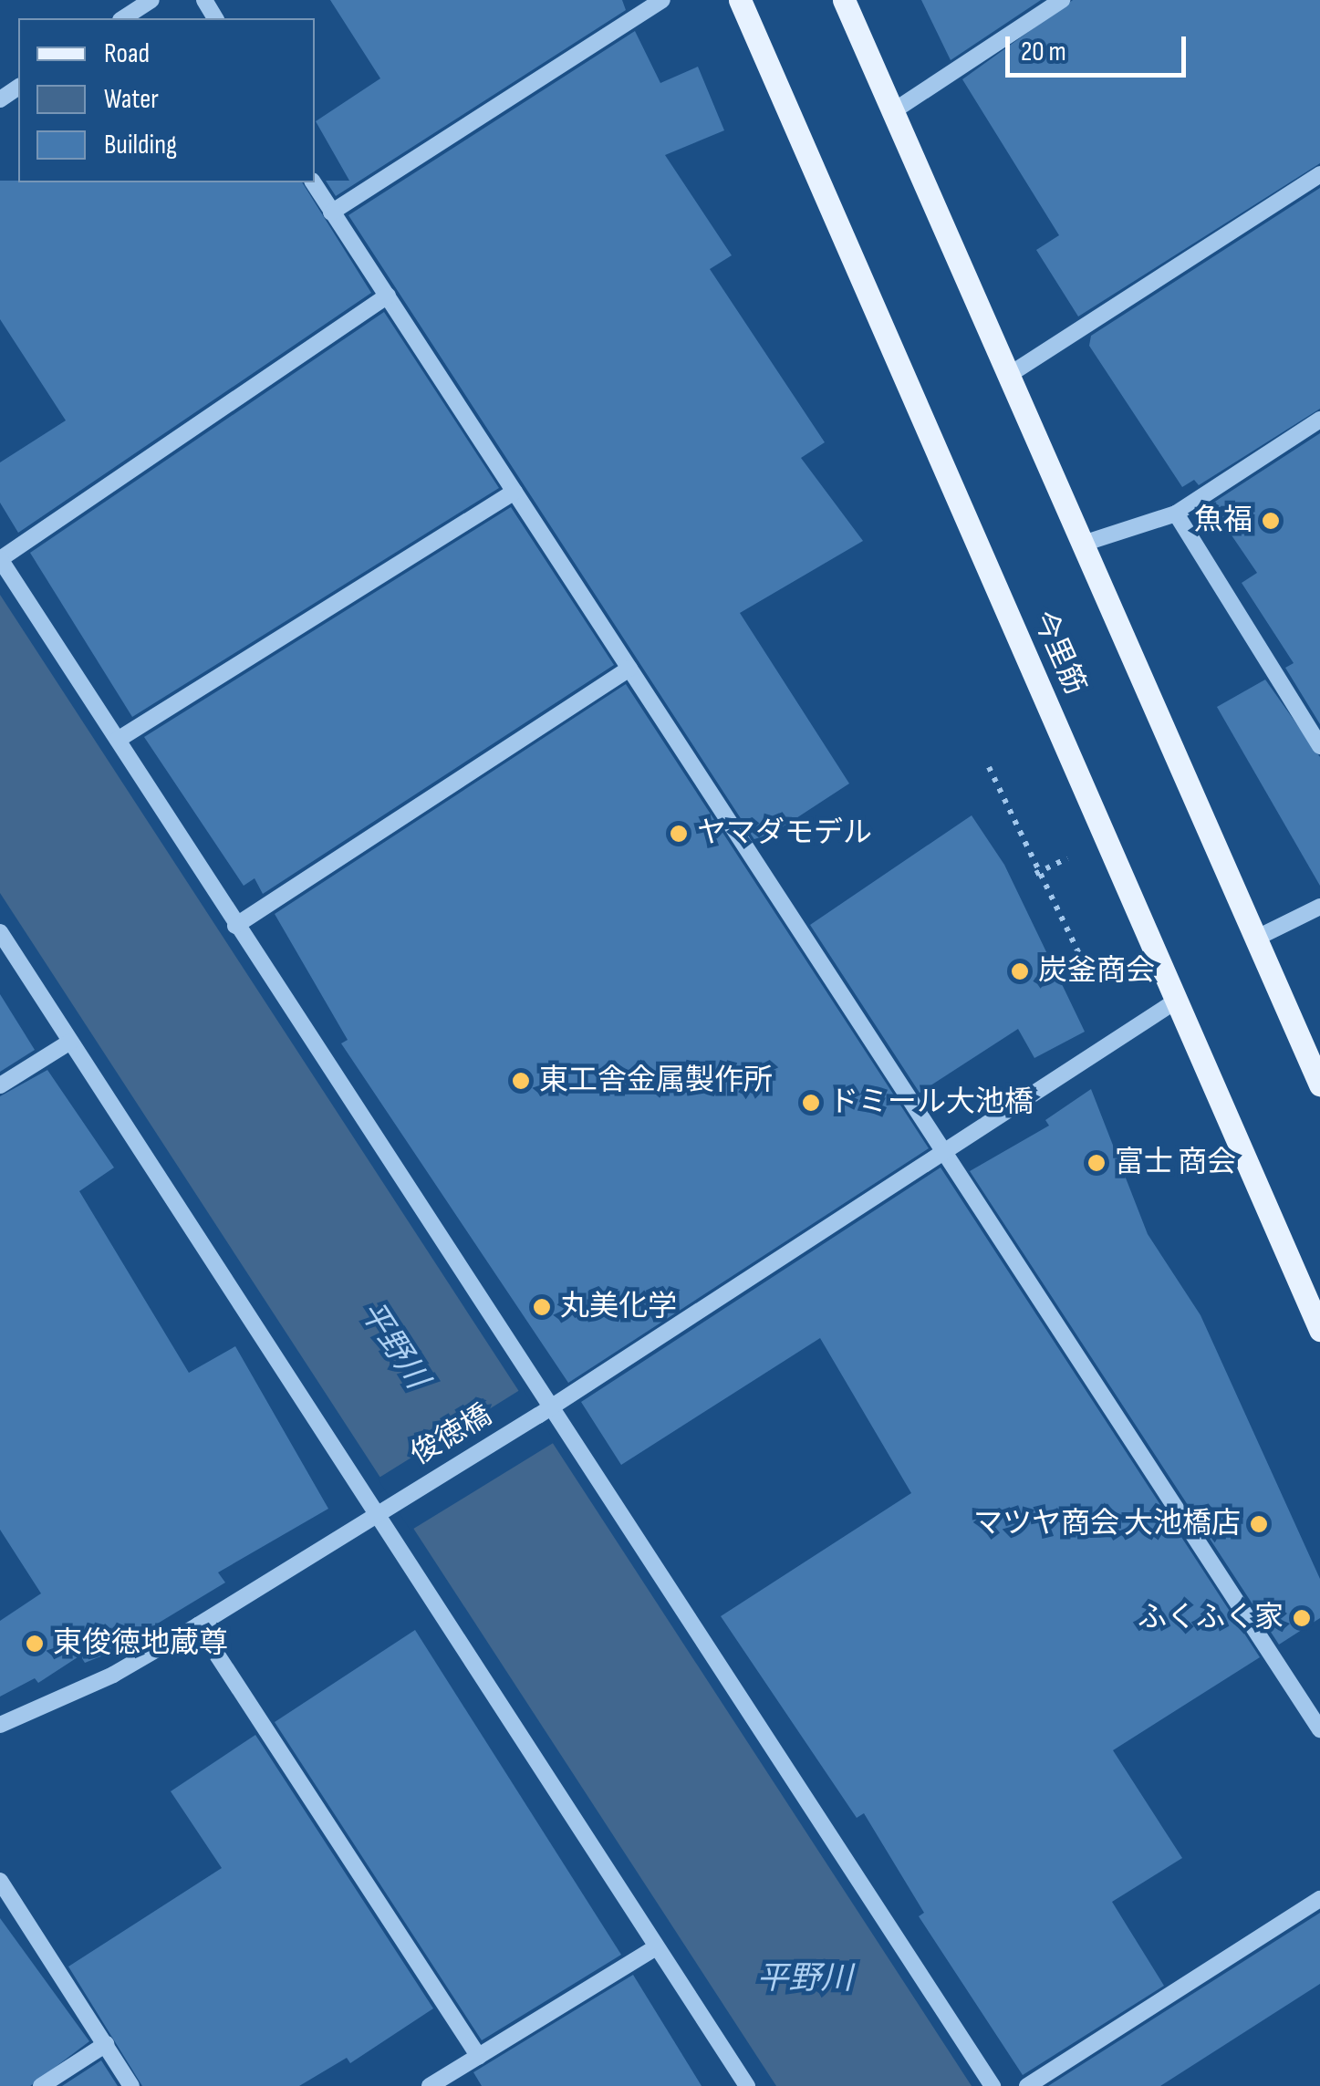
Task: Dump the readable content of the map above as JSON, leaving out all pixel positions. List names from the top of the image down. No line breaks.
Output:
{"streets":{"main road":["今里筋"],"street":["俊徳橋"]},"crossings":[["今里筋","俊徳橋"]],"water":["平野川"],"places":["魚福","ヤマダモデル","炭釜商会","東工舎金属製作所","ドミール大池橋","富士 商会","丸美化学","マツヤ商会 大池橋店","ふくふく家","東俊徳地蔵尊"],"legend":["Road","Water","Building"],"scale_bar":"20 m"}
